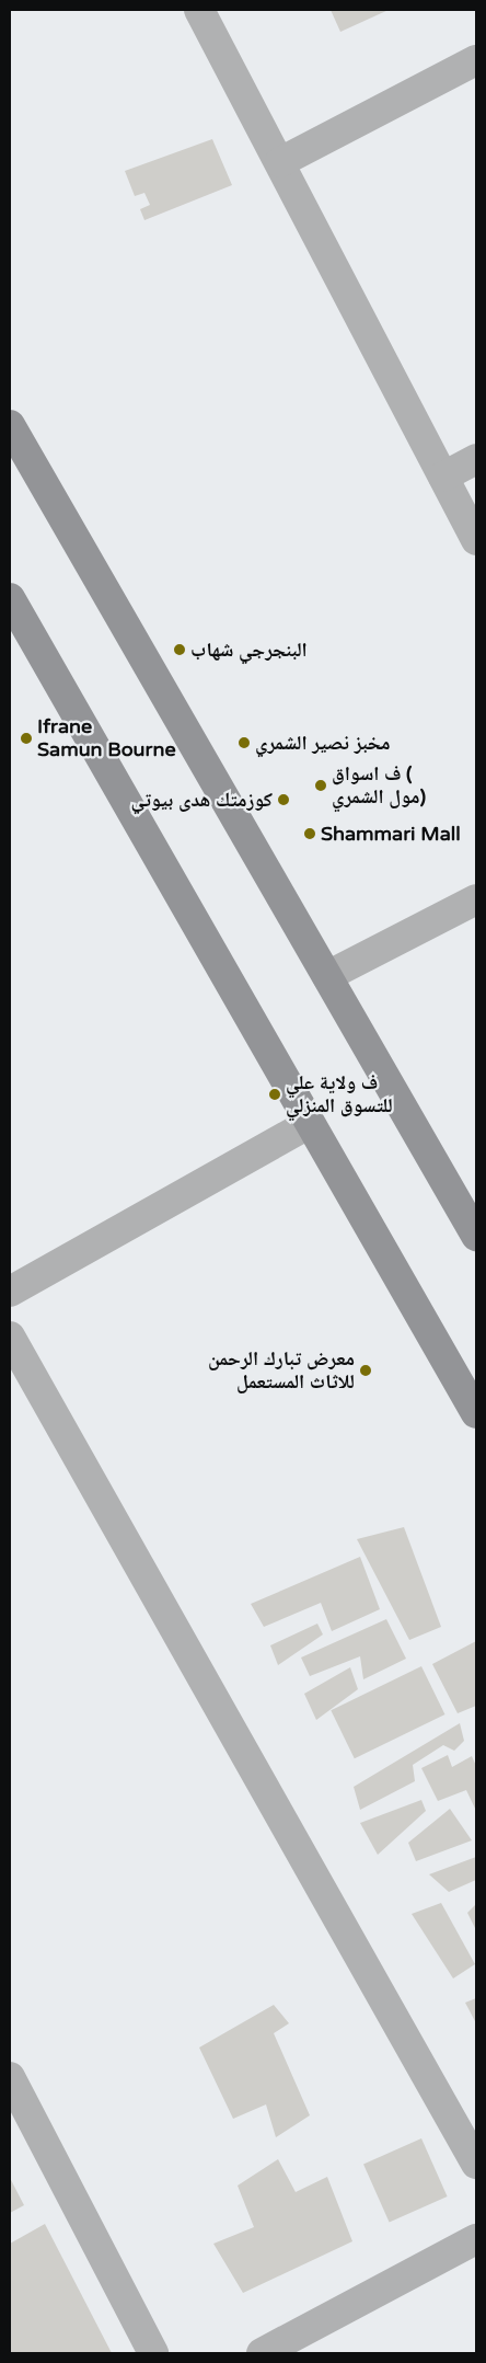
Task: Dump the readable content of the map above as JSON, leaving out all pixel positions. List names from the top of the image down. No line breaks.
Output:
{"places":["البنجرجي شهاب","Ifrane Samun Bourne","مخبز نصير الشمري","ف اسواق ( مول الشمري)","كوزمتك هدى بيوتي","Shammari Mall","ف ولاية علي للتسوق المنزلي","معرض تبارك الرحمن للاثاث المستعمل"]}
